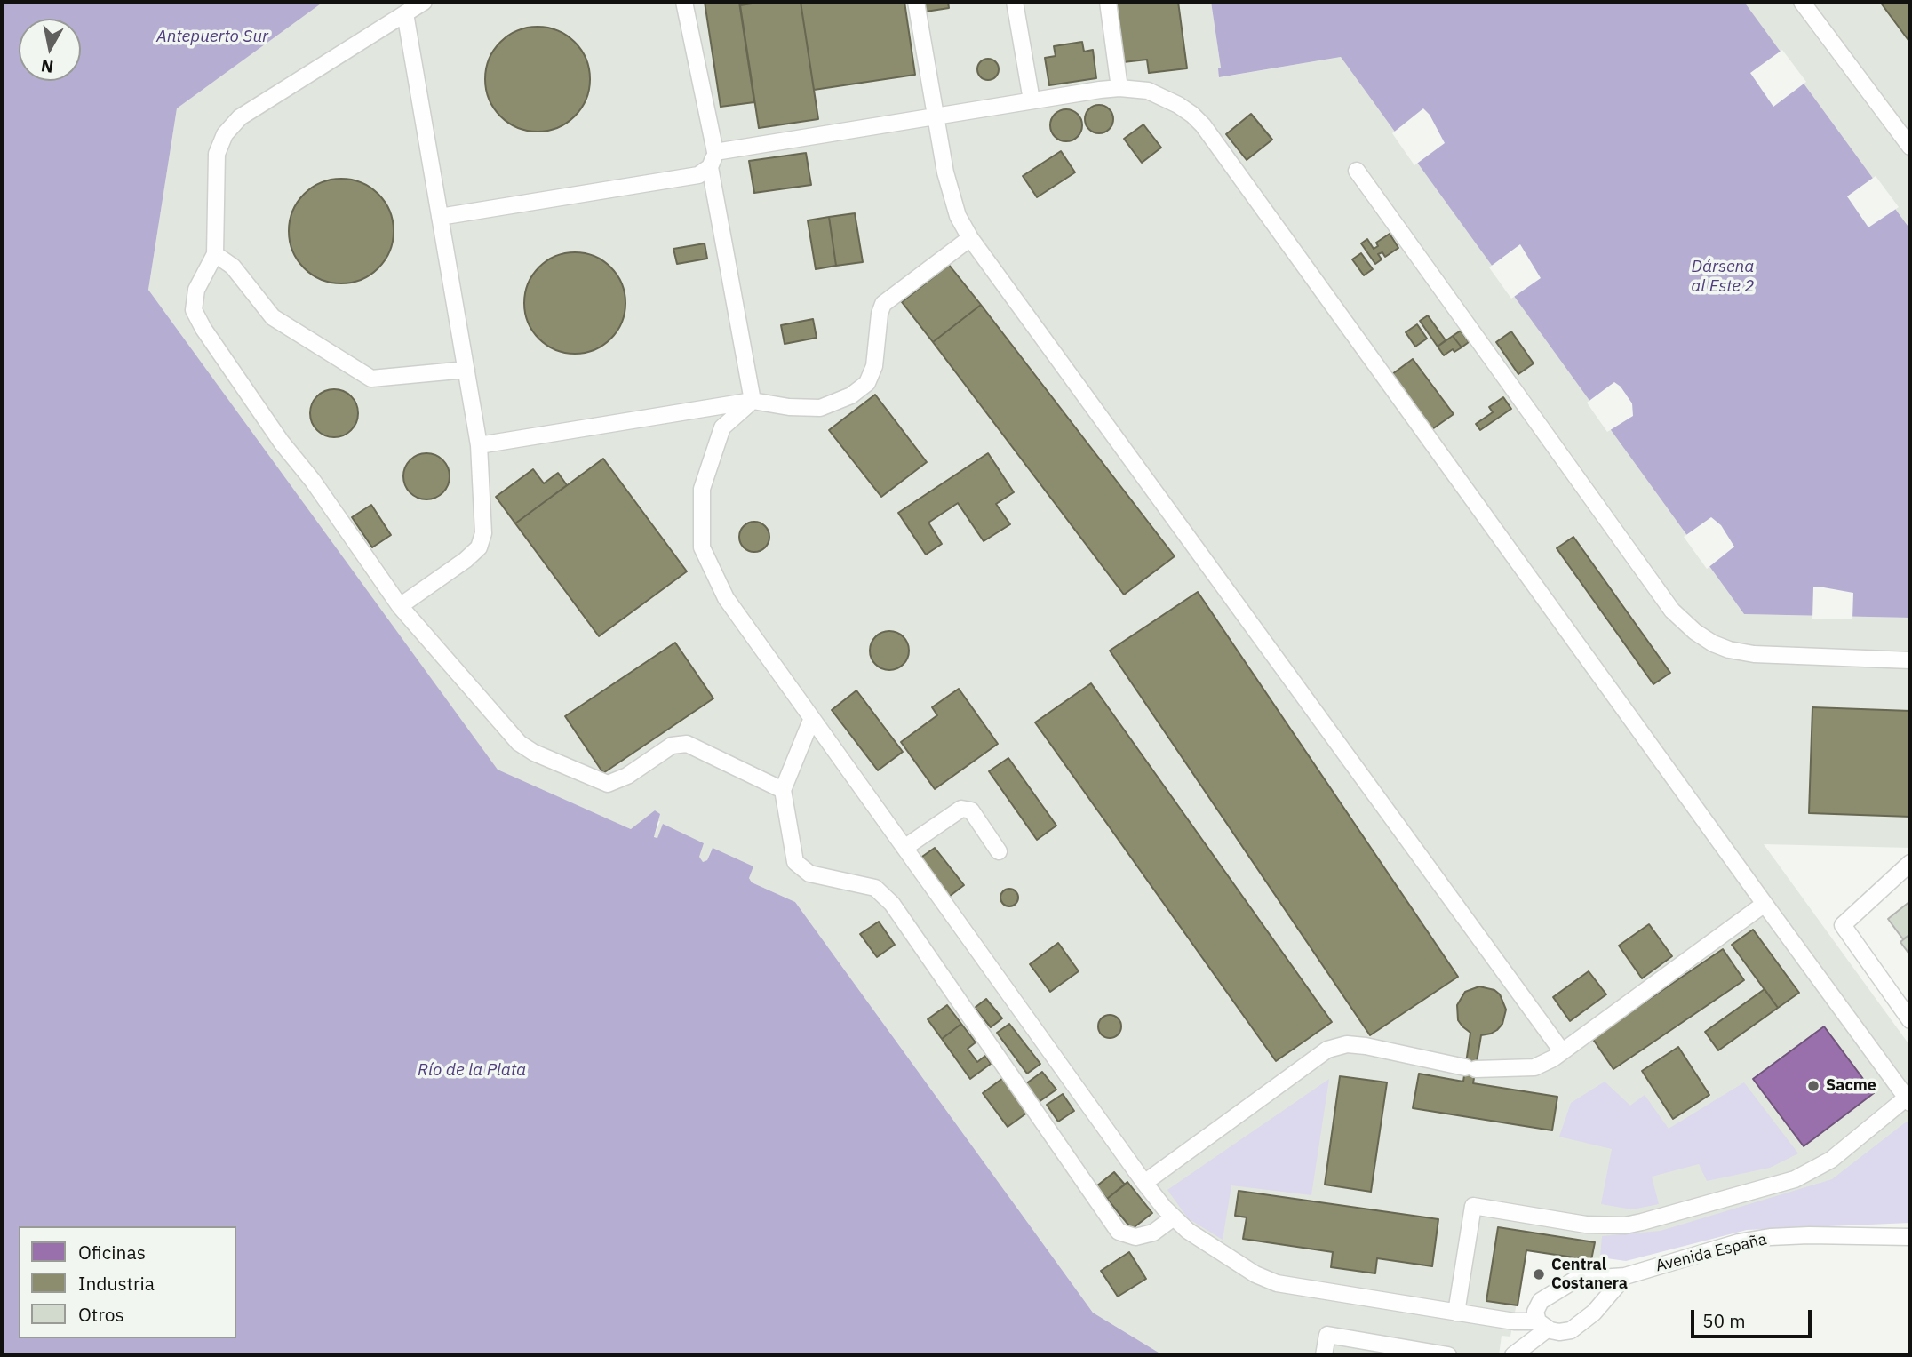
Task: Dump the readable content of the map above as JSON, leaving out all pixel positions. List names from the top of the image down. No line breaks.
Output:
{"streets":{"street":["Avenida España"]},"water":["Antepuerto Sur","Dársena al Este 2","Río de la Plata"],"places":["Sacme","Central Costanera"],"legend":["Oficinas","Industria","Otros"],"scale_bar":"50 m","north":"bottom"}
